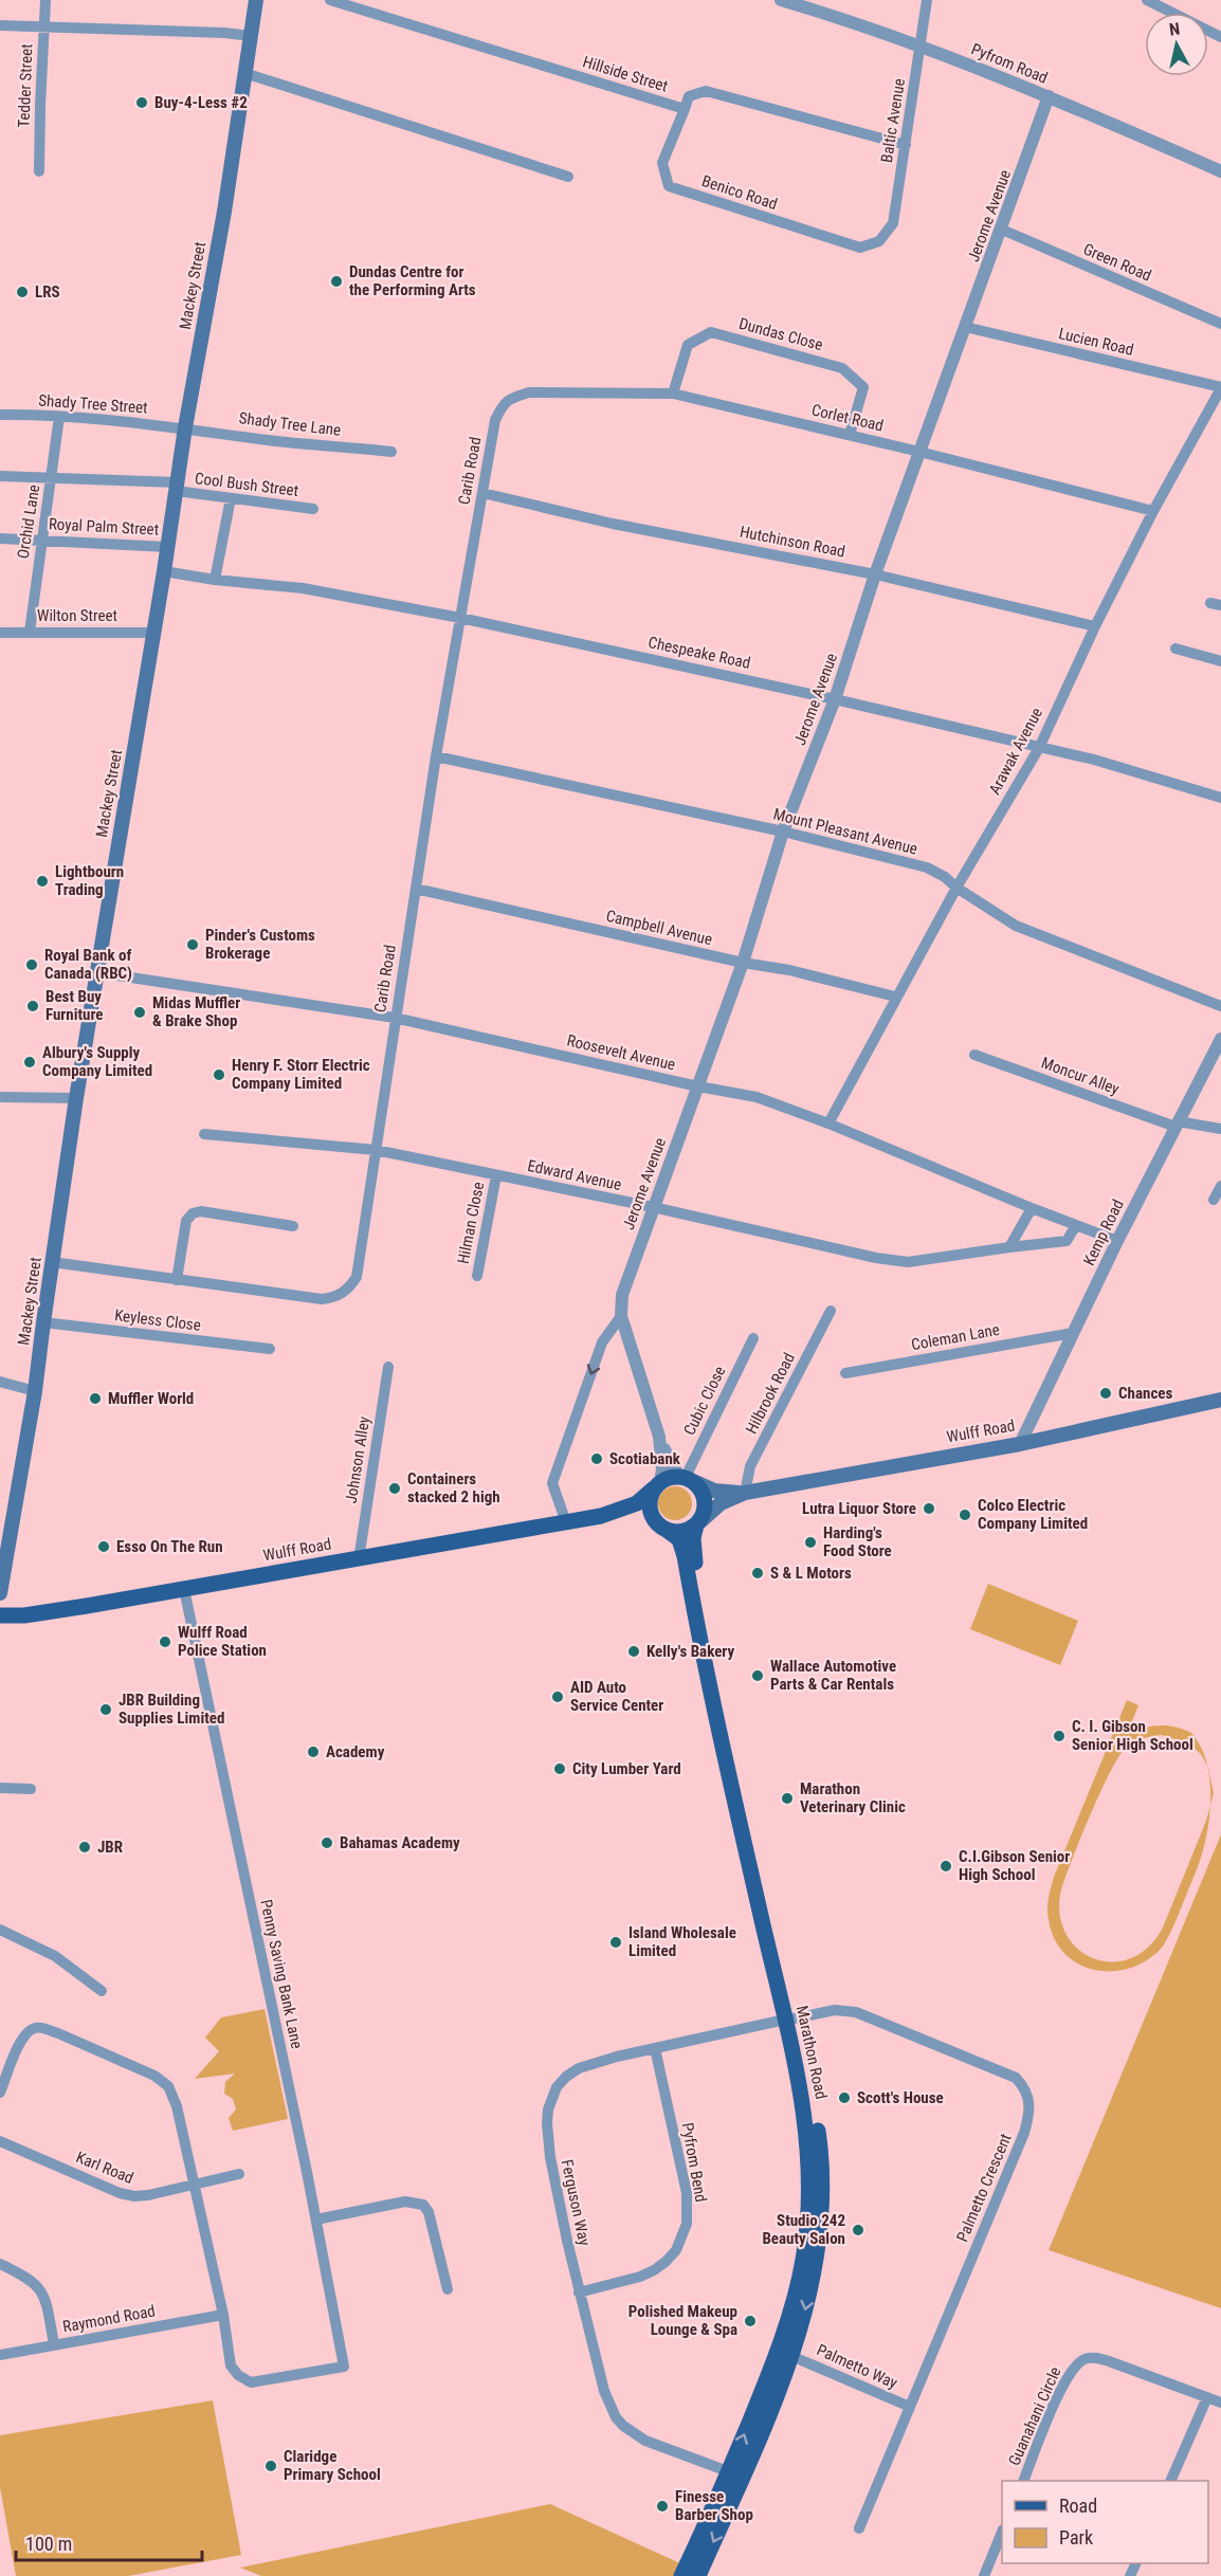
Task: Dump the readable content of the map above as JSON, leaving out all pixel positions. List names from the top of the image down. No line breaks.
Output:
{"streets":{"main road":["Mackey Street","Wulff Road","Marathon Road"],"street":["Pyfrom Road","Hillside Street","Tedder Street","Baltic Avenue","Benico Road","Jerome Avenue","Green Road","Dundas Close","Lucien Road","Shady Tree Street","Corlet Road","Shady Tree Lane","Carib Road","Cool Bush Street","Orchid Lane","Royal Palm Street","Hutchinson Road","Wilton Street","Chespeake Road","Arawak Avenue","Mount Pleasant Avenue","Campbell Avenue","Roosevelt Avenue","Moncur Alley","Edward Avenue","Hilman Close","Kemp Road","Keyless Close","Coleman Lane","Hilbrook Road","Cubic Close","Johnson Alley","Penny Saving Bank Lane","Pyfrom Bend","Karl Road","Palmetto Crescent","Ferguson Way","Raymond Road","Palmetto Way","Guanahani Circle"]},"crossings":[["Pyfrom Road","Baltic Avenue"],["Pyfrom Road","Jerome Avenue"],["Hillside Street","Baltic Avenue"],["Hillside Street","Benico Road"],["Baltic Avenue","Benico Road"],["Jerome Avenue","Green Road"],["Jerome Avenue","Lucien Road"],["Jerome Avenue","Corlet Road"],["Jerome Avenue","Hutchinson Road"],["Jerome Avenue","Chespeake Road"],["Jerome Avenue","Mount Pleasant Avenue"],["Jerome Avenue","Campbell Avenue"],["Jerome Avenue","Roosevelt Avenue"],["Jerome Avenue","Edward Avenue"],["Jerome Avenue","Cubic Close"],["Jerome Avenue","Wulff Road"],["Jerome Avenue","Marathon Road"],["Mackey Street","Shady Tree Street"],["Mackey Street","Shady Tree Lane"],["Mackey Street","Carib Road"],["Mackey Street","Cool Bush Street"],["Mackey Street","Royal Palm Street"],["Mackey Street","Wilton Street"],["Mackey Street","Chespeake Road"],["Mackey Street","Roosevelt Avenue"],["Mackey Street","Keyless Close"],["Dundas Close","Corlet Road"],["Lucien Road","Arawak Avenue"],["Shady Tree Street","Shady Tree Lane"],["Shady Tree Street","Orchid Lane"],["Corlet Road","Carib Road"],["Corlet Road","Arawak Avenue"],["Carib Road","Hutchinson Road"],["Carib Road","Chespeake Road"],["Carib Road","Mount Pleasant Avenue"],["Carib Road","Campbell Avenue"],["Carib Road","Roosevelt Avenue"],["Carib Road","Edward Avenue"],["Cool Bush Street","Orchid Lane"],["Orchid Lane","Royal Palm Street"],["Orchid Lane","Wilton Street"],["Hutchinson Road","Arawak Avenue"],["Chespeake Road","Arawak Avenue"],["Arawak Avenue","Mount Pleasant Avenue"],["Arawak Avenue","Campbell Avenue"],["Arawak Avenue","Roosevelt Avenue"],["Roosevelt Avenue","Edward Avenue"],["Roosevelt Avenue","Kemp Road"],["Moncur Alley","Kemp Road"],["Edward Avenue","Hilman Close"],["Kemp Road","Coleman Lane"],["Kemp Road","Wulff Road"],["Hilbrook Road","Wulff Road"],["Cubic Close","Wulff Road"],["Cubic Close","Marathon Road"],["Wulff Road","Johnson Alley"],["Wulff Road","Penny Saving Bank Lane"],["Wulff Road","Marathon Road"],["Penny Saving Bank Lane","Raymond Road"],["Marathon Road","Palmetto Crescent"],["Marathon Road","Ferguson Way"],["Marathon Road","Palmetto Way"],["Pyfrom Bend","Ferguson Way"],["Palmetto Crescent","Ferguson Way"],["Palmetto Crescent","Palmetto Way"]],"places":["Buy-4-Less #2","Dundas Centre for the Performing Arts","LRS","Lightbourn Trading","Pinder's Customs Brokerage","Royal Bank of Canada (RBC)","Best Buy Furniture","Midas Muffler & Brake Shop","Albury's Supply Company Limited","Henry F. Storr Electric Company Limited","Chances","Muffler World","Scotiabank","Containers stacked 2 high","Lutra Liquor Store","Colco Electric Company Limited","Harding's Food Store","Esso On The Run","S & L Motors","Wulff Road Police Station","Kelly's Bakery","Wallace Automotive Parts & Car Rentals","AID Auto Service Center","JBR Building Supplies Limited","C. I. Gibson Senior High School","Academy","City Lumber Yard","Marathon Veterinary Clinic","Bahamas Academy","JBR","C.I.Gibson Senior High School","Island Wholesale Limited","Scott's House","Studio 242 Beauty Salon","Polished Makeup Lounge & Spa","Claridge Primary School","Finesse Barber Shop"],"legend":["Road","Park"],"scale_bar":"100 m","north":"top"}
